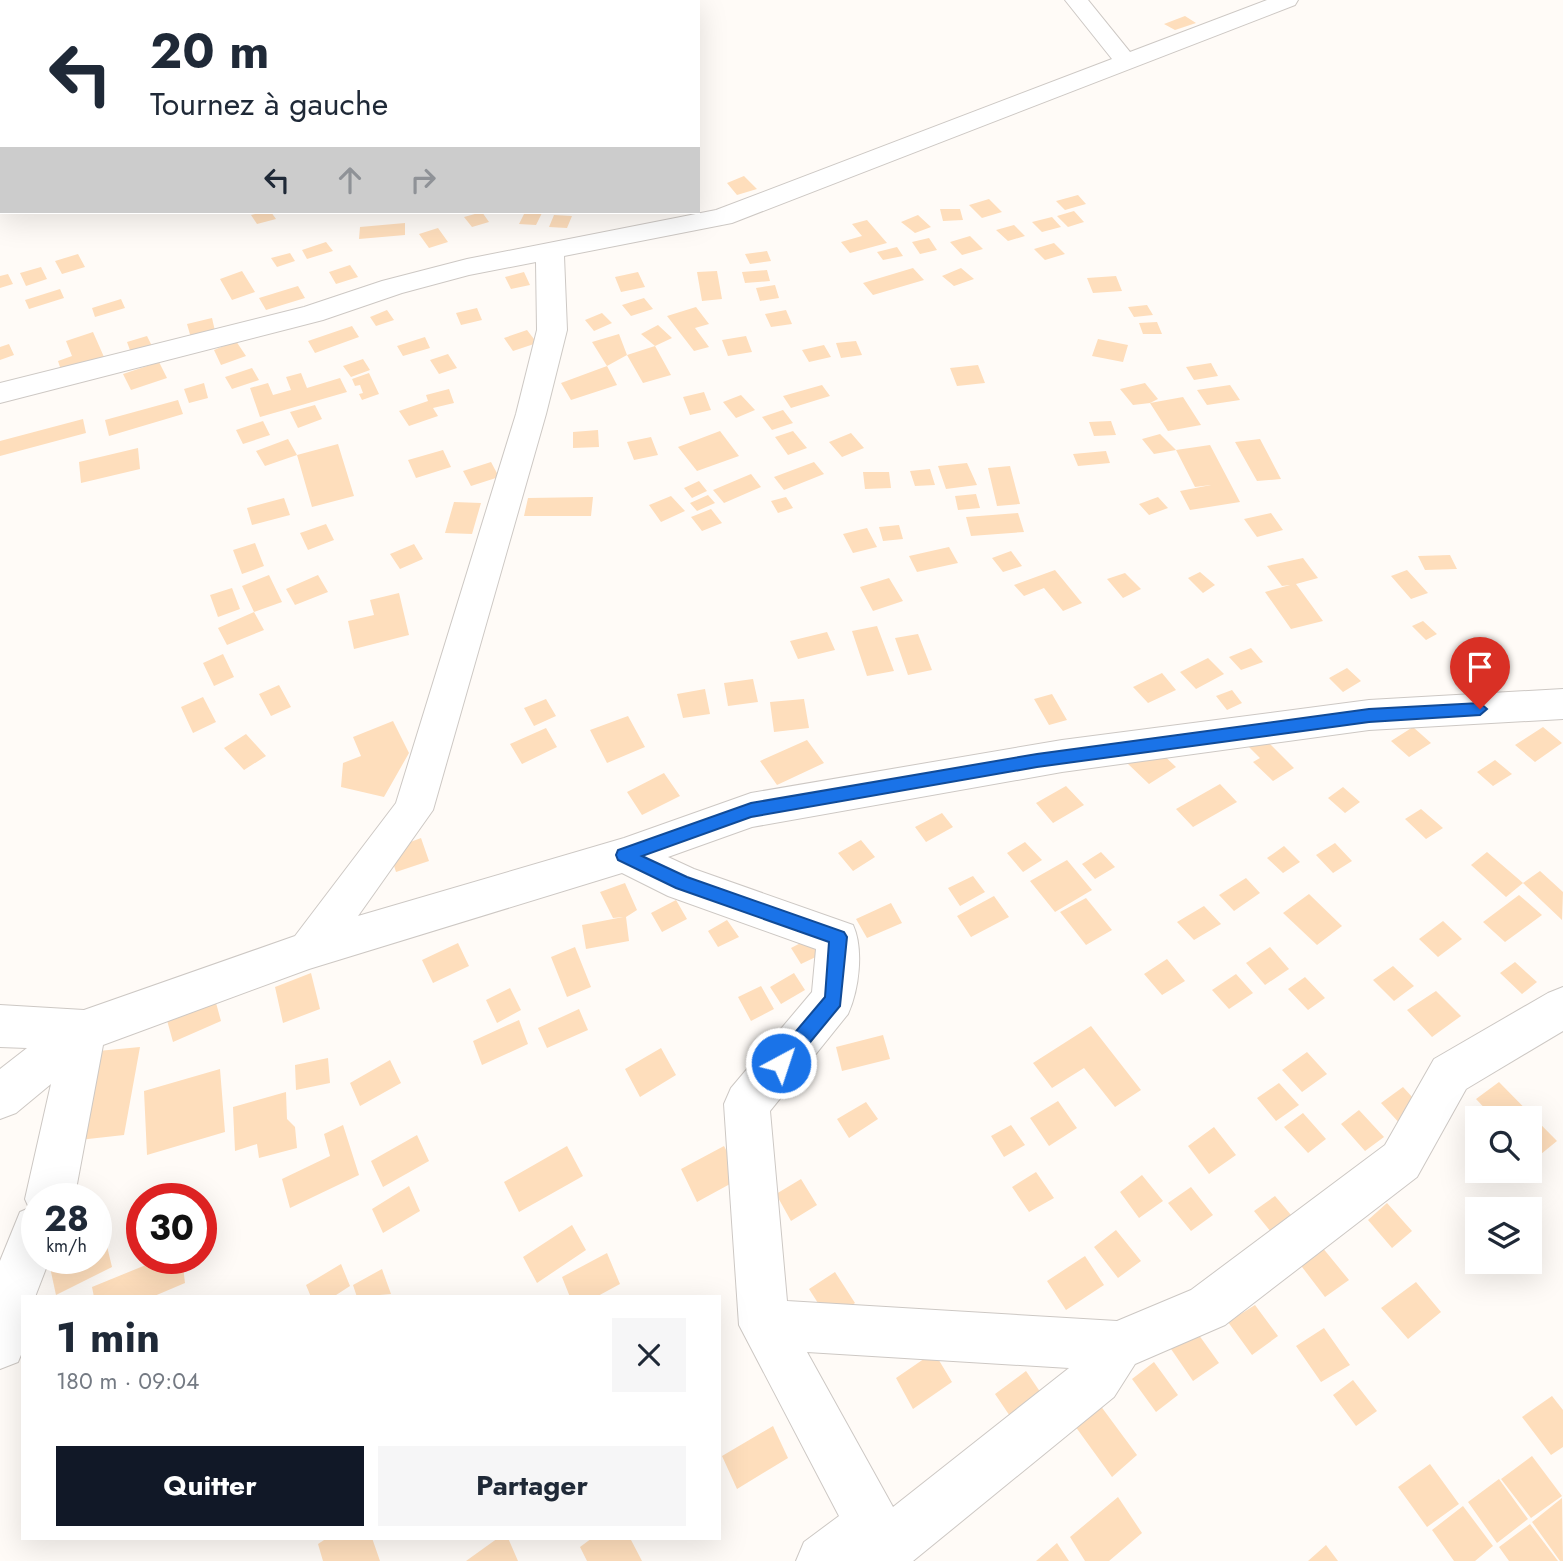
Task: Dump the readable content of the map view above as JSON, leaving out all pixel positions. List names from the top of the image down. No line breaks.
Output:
{"page":{"turn":["20 m","Tournez à gauche"],"speed":"28 km/h","limit":"30","heading":["1 min","180 m · 09:04"],"buttons":["Quitter","Partager"]}}
